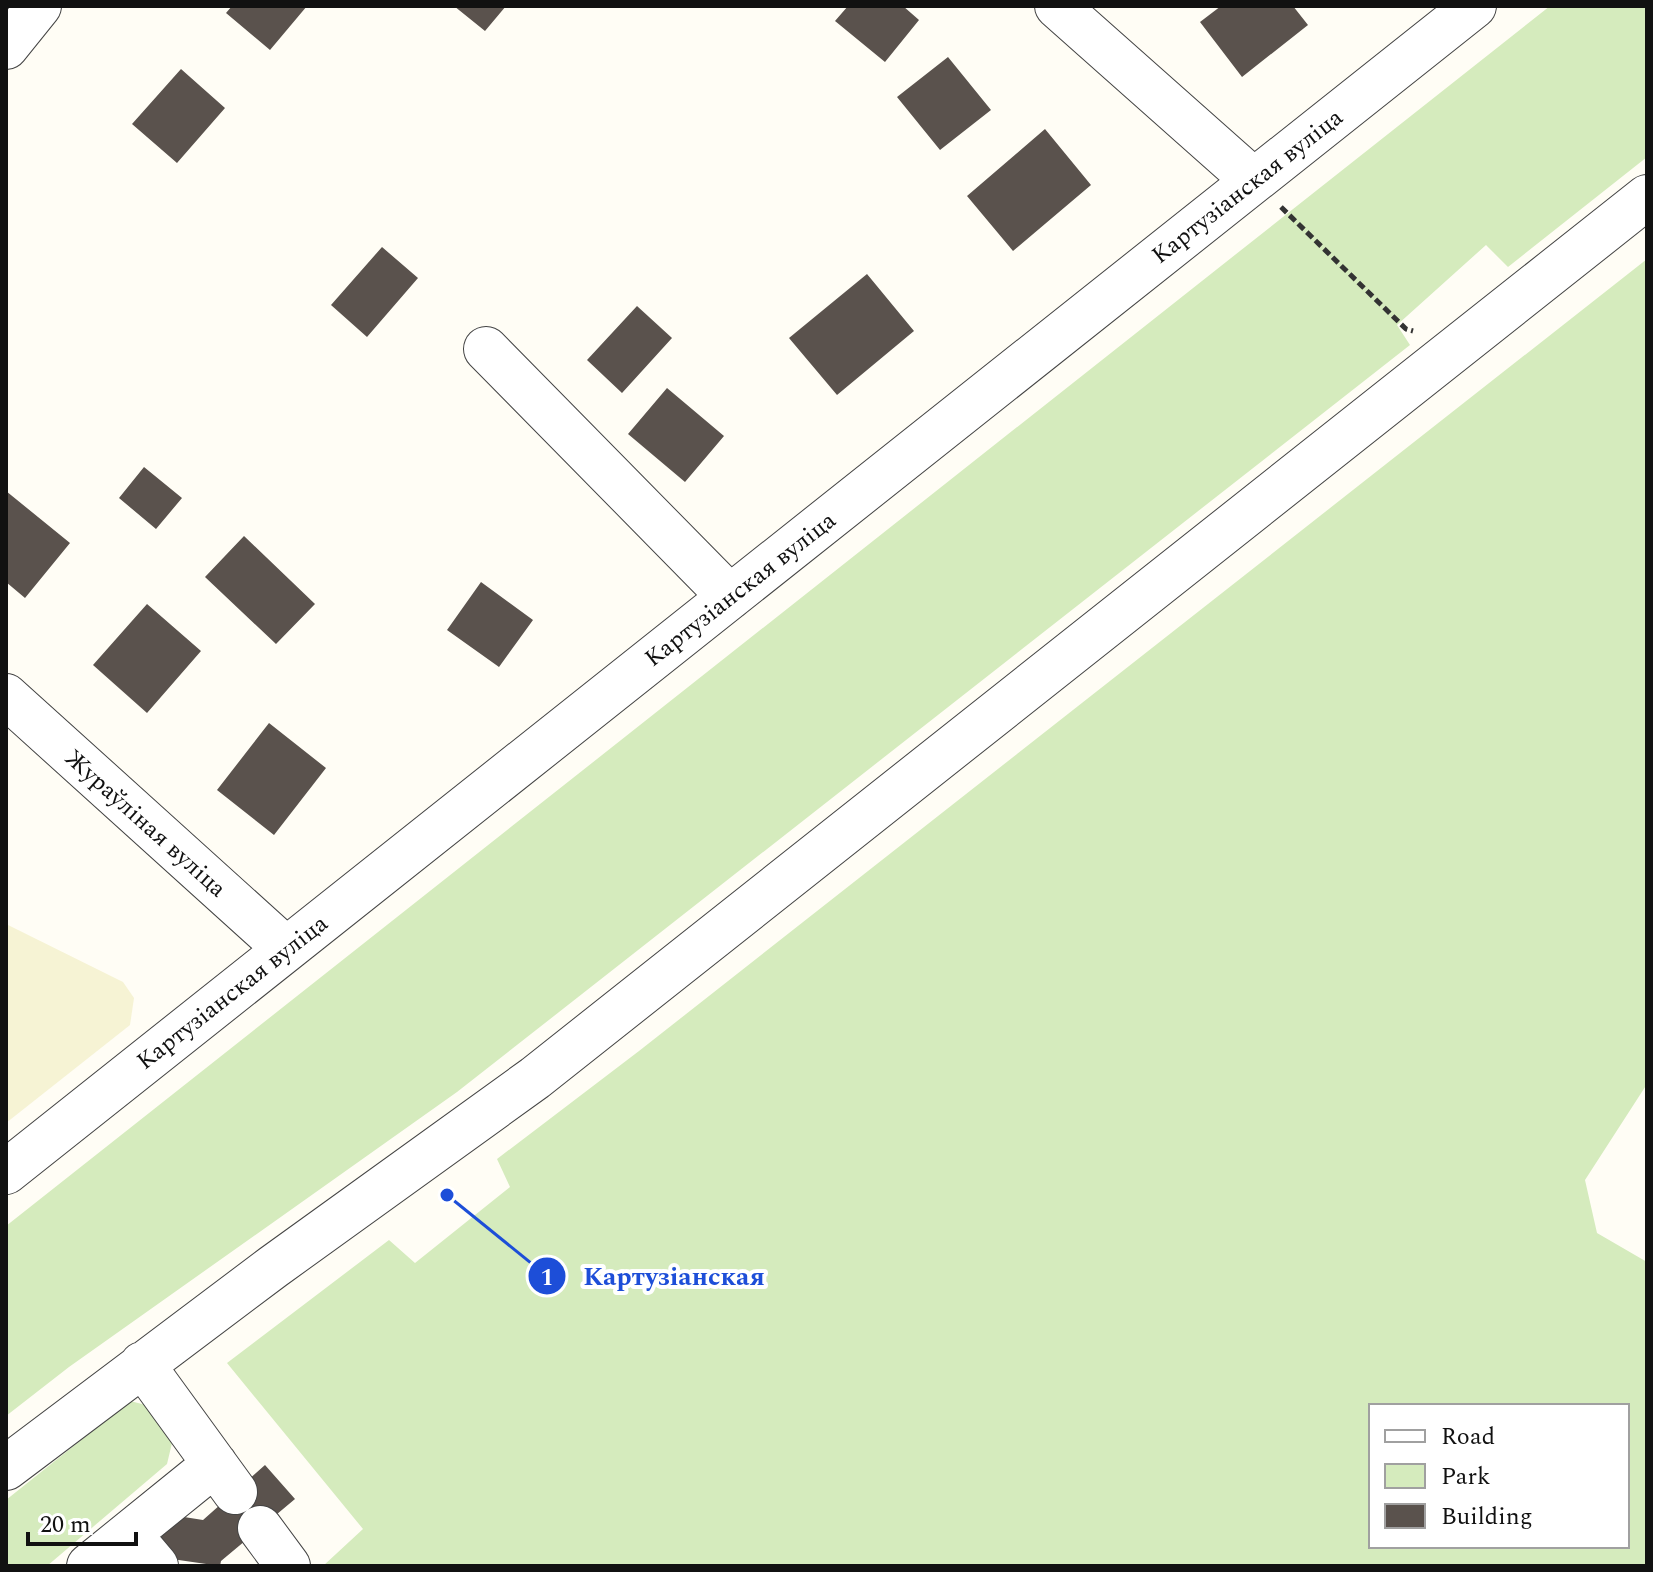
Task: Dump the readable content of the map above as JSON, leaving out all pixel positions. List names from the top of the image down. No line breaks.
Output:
{"streets":{"street":["Картузіанская вуліца","Жураўліная вуліца"]},"crossings":[["Картузіанская вуліца","Жураўліная вуліца"]],"places":["Картузіанская"],"legend":["Road","Park","Building"],"scale_bar":"20 m"}
